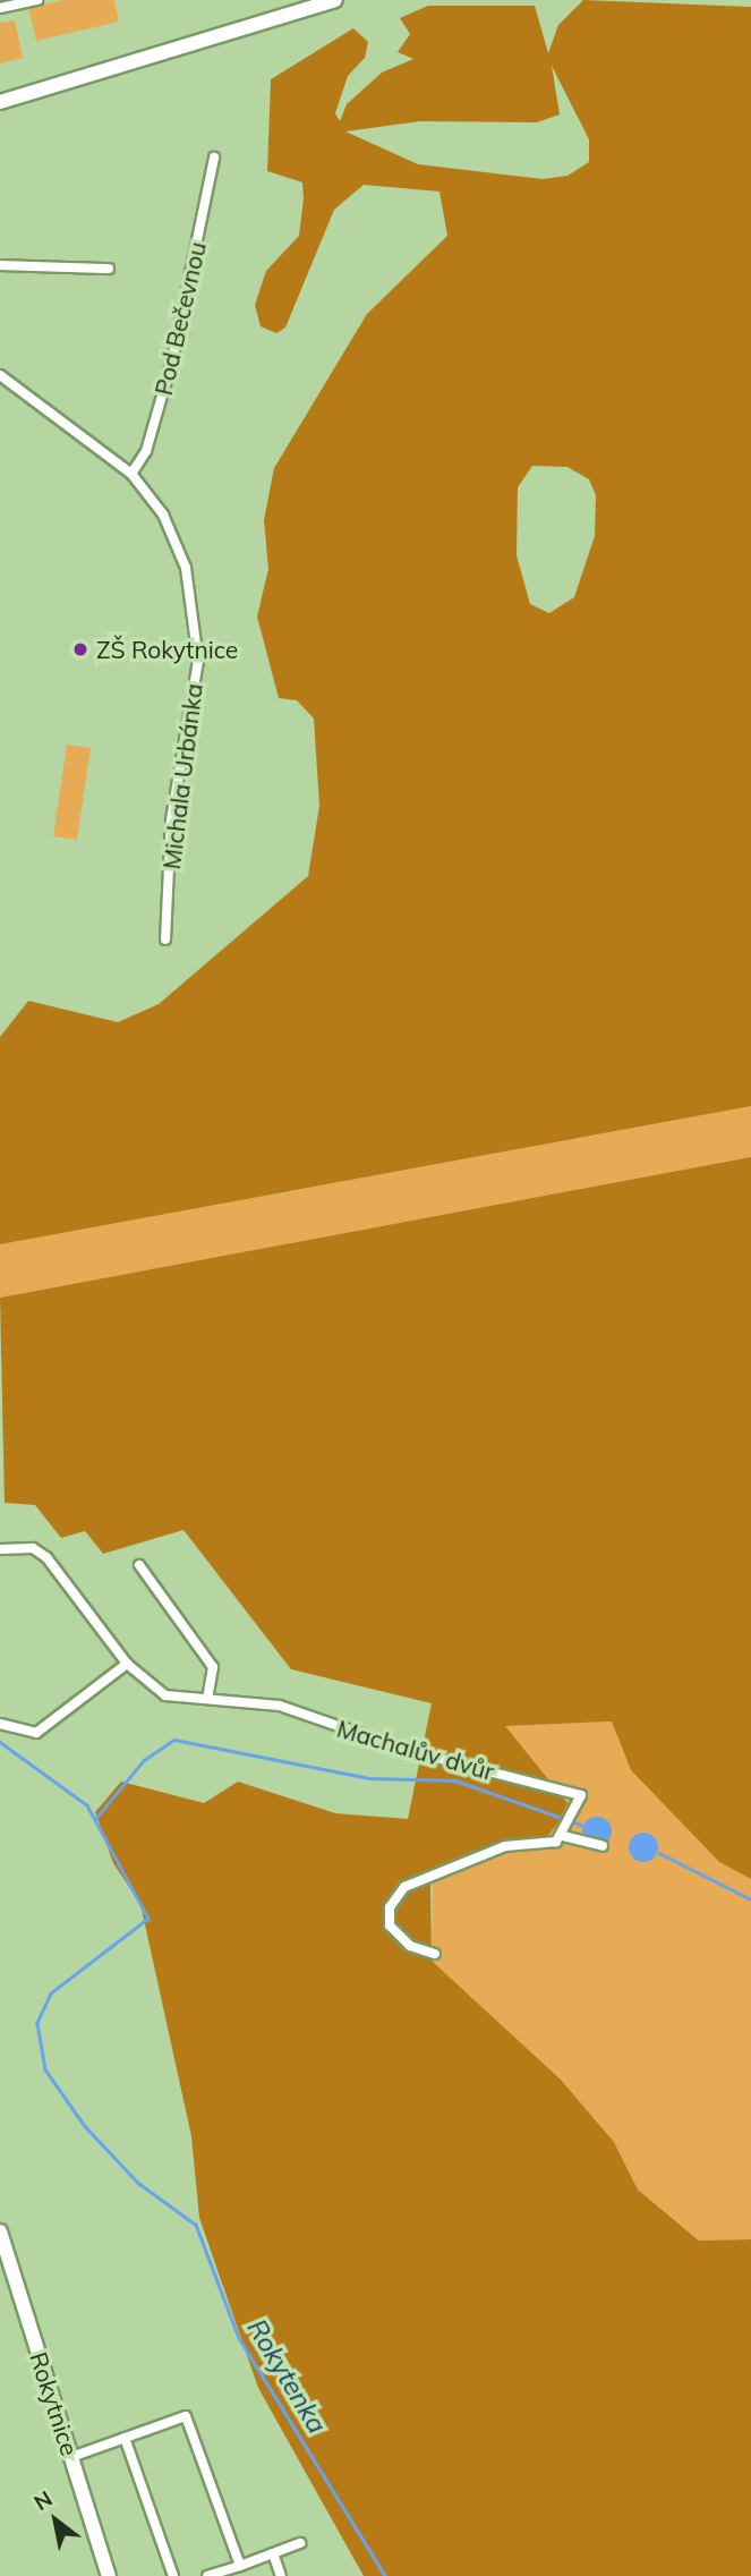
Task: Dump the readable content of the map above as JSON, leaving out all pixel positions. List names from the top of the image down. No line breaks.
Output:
{"streets":{"main road":["Rokytnice"],"street":["Pod Bečevnou","Michala Urbánka","Machalův dvůr"]},"crossings":[["Pod Bečevnou","Michala Urbánka"]],"water":["Rokytenka"],"places":["ZŠ Rokytnice"],"north":"top left"}
